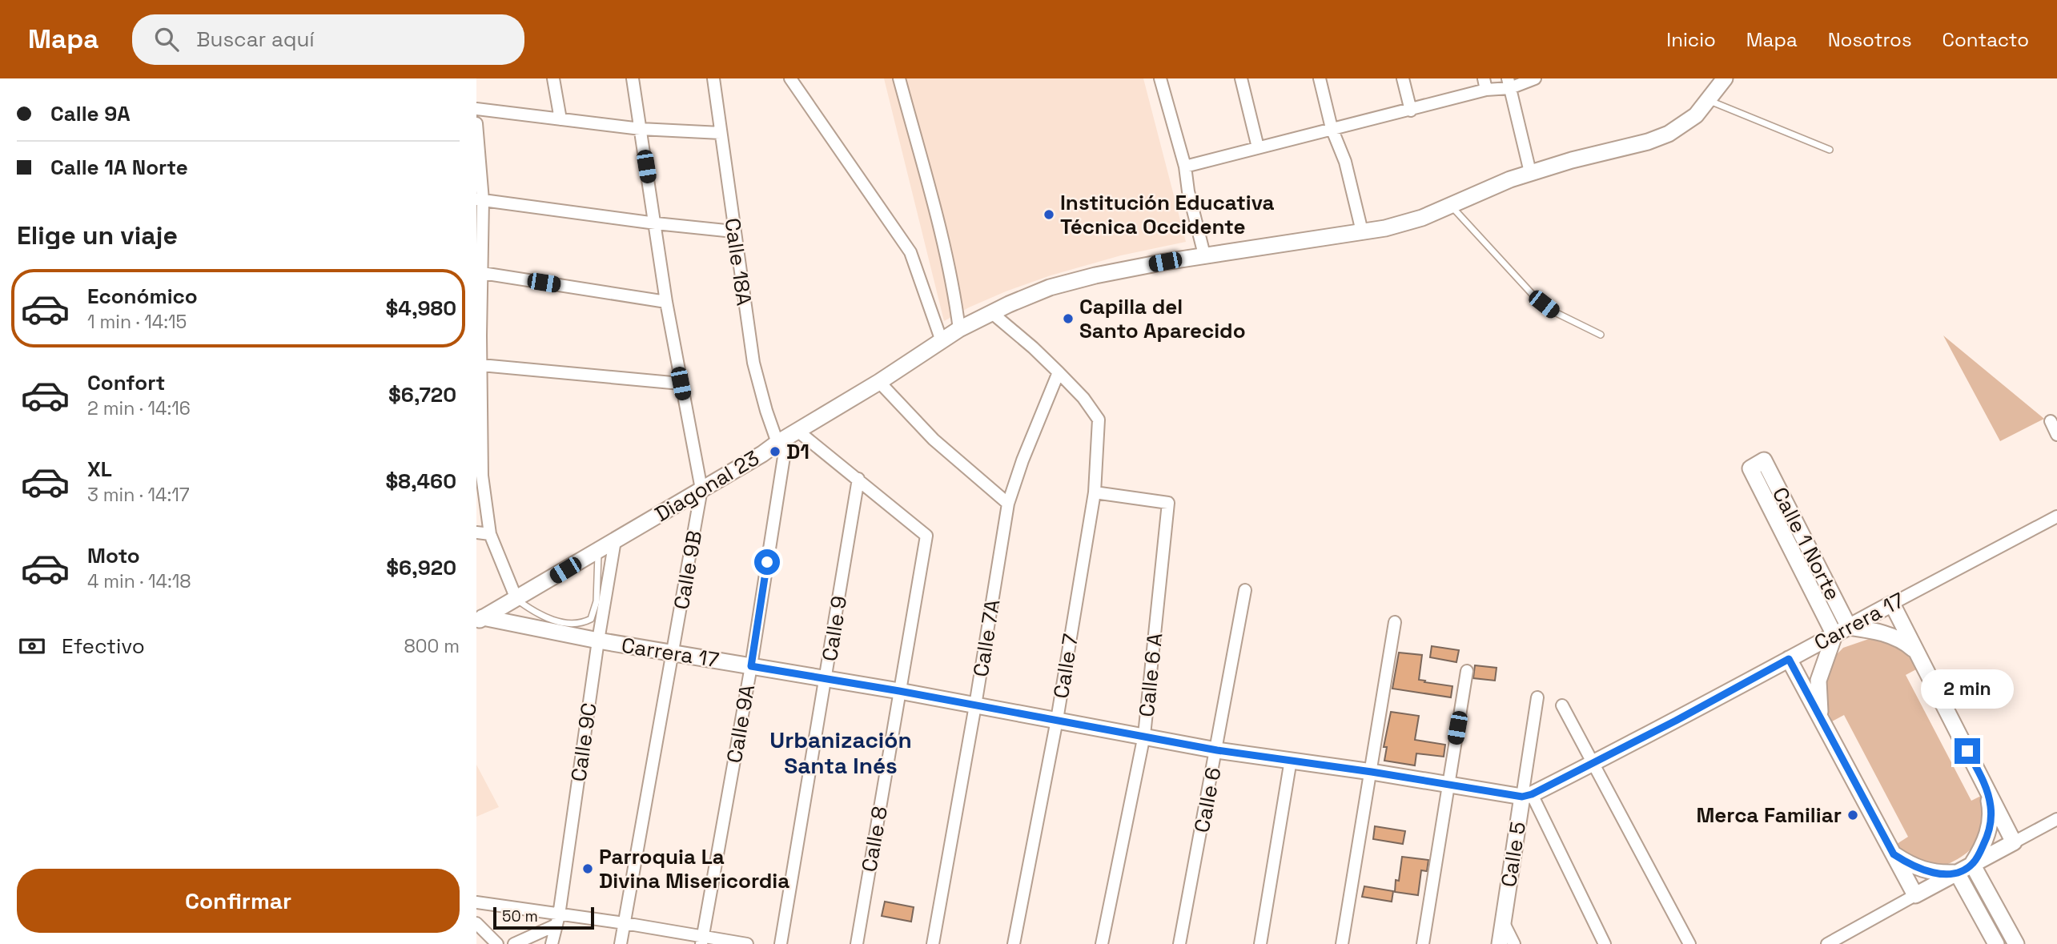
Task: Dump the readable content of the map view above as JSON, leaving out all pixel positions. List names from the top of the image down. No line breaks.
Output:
{"streets":{"street":["Calle 18A","Diagonal 23","Calle 1 Norte","Calle 9B","Carrera 17","Calle 9","Calle 7A","Calle 7","Calle 6 A","Calle 9A","Calle 9C","Calle 6","Calle 8","Calle 5"]},"crossings":[["Calle 18A","Diagonal 23"],["Calle 18A","Calle 9A"],["Diagonal 23","Calle 9B"],["Diagonal 23","Carrera 17"],["Diagonal 23","Calle 9A"],["Diagonal 23","Calle 9C"],["Calle 1 Norte","Carrera 17"],["Calle 9B","Carrera 17"],["Carrera 17","Calle 9"],["Carrera 17","Calle 7A"],["Carrera 17","Calle 7"],["Carrera 17","Calle 6 A"],["Carrera 17","Calle 9A"],["Carrera 17","Calle 9C"],["Carrera 17","Calle 6"],["Carrera 17","Calle 8"],["Carrera 17","Calle 5"],["Calle 9","Calle 8"],["Calle 7A","Calle 7"],["Calle 7","Calle 6 A"]],"districts":["Urbanización Santa Inés"],"places":["Institución Educativa Técnica Occidente","Capilla del Santo Aparecido","D1","Merca Familiar","Parroquia La Divina Misericordia"],"scale_bar":"50 m","page":{"header":"Mapa","search":"Buscar aquí","nav":["Inicio","Mapa","Nosotros","Contacto"],"banner":["Calle 9A","Calle 1A Norte"],"heading":"Elige un viaje","list":[{"name":"Económico","note":"1 min · 14:15","value":"$4,980"},{"name":"Confort","note":"2 min · 14:16","value":"$6,720"},{"name":"XL","note":"3 min · 14:17","value":"$8,460"},{"name":"Moto","note":"4 min · 14:18","value":"$6,920"}],"pay":["Efectivo","800 m"],"bubble":"2 min","buttons":"Confirmar","scale":"50 m"}}
